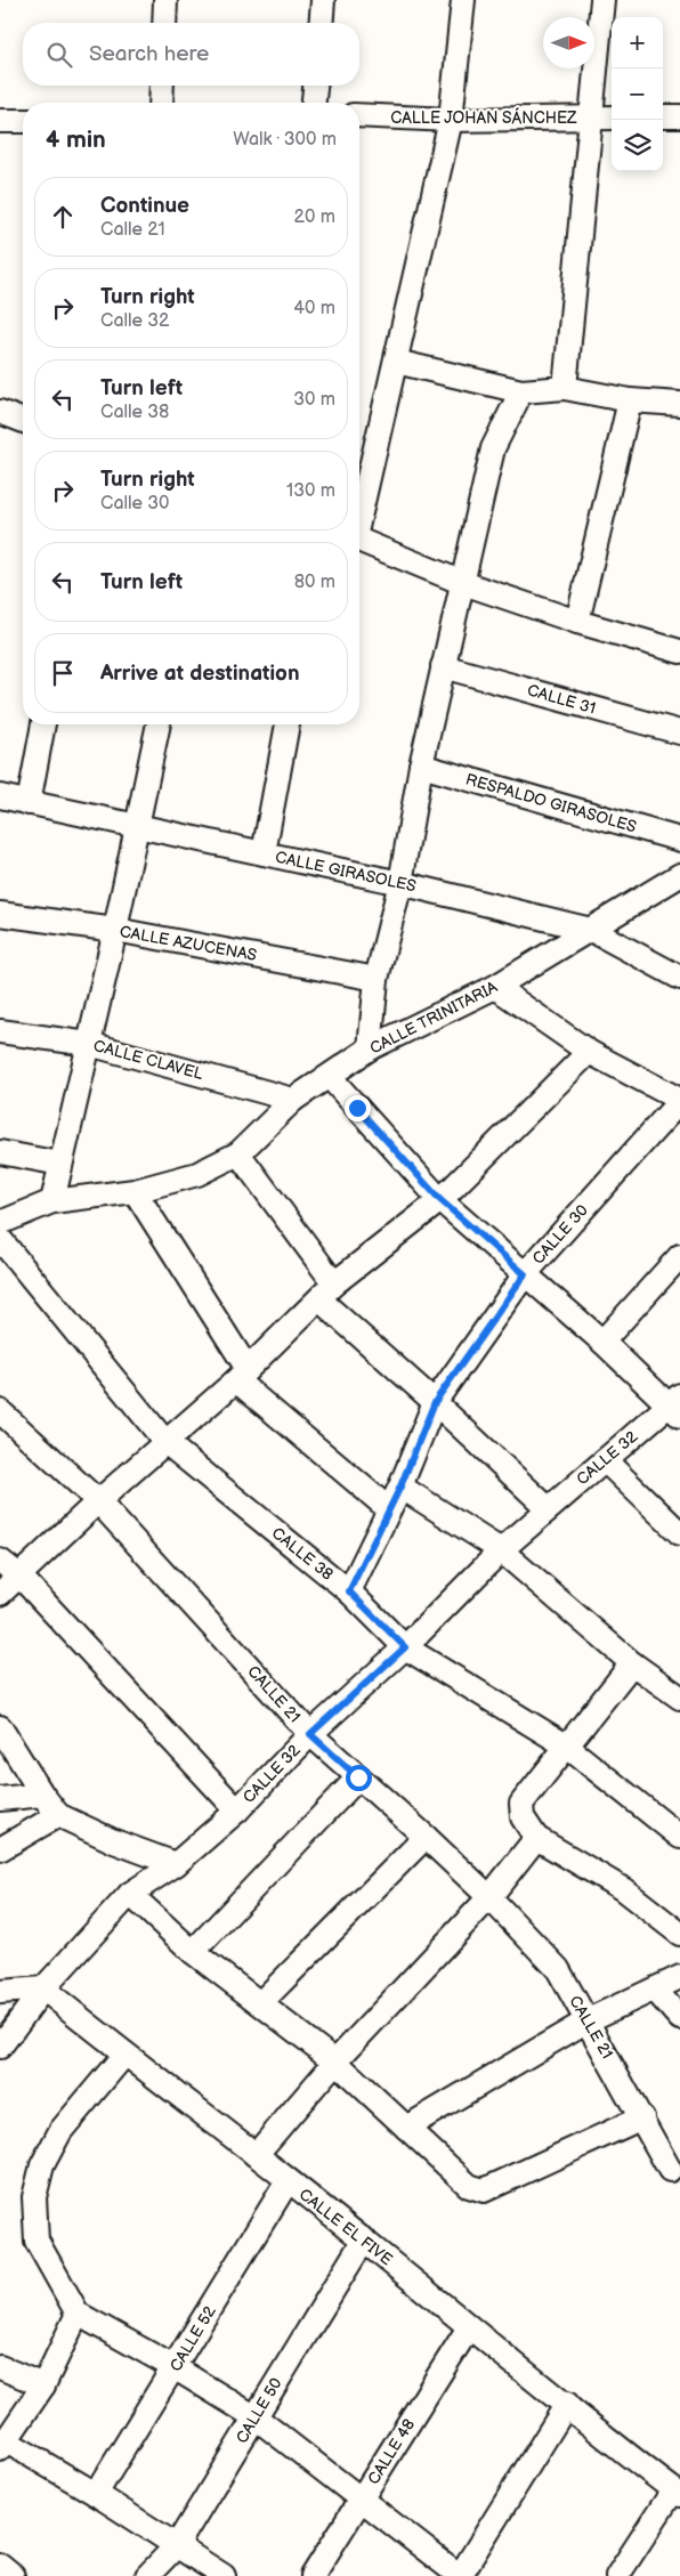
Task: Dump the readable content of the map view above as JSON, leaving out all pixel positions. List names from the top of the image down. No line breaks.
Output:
{"streets":{"street":["CALLE JOHAN SÁNCHEZ","CALLE 31","RESPALDO GIRASOLES","CALLE GIRASOLES","CALLE AZUCENAS","CALLE TRINITARIA","CALLE CLAVEL","CALLE 30","CALLE 32","CALLE 38","CALLE 21","CALLE EL FIVE","CALLE 52","CALLE 50","CALLE 48"]},"crossings":[["CALLE GIRASOLES","CALLE TRINITARIA"],["CALLE TRINITARIA","CALLE CLAVEL"],["CALLE 30","CALLE 38"],["CALLE 32","CALLE 38"],["CALLE 32","CALLE 21"],["CALLE 32","CALLE EL FIVE"],["CALLE EL FIVE","CALLE 52"],["CALLE EL FIVE","CALLE 50"],["CALLE EL FIVE","CALLE 48"]],"north":"right","page":{"map_buttons":["+","−"],"search":"Search here","heading":["4 min","Walk · 300 m"],"list":[["Continue","Calle 21","20 m"],["Turn right","Calle 32","40 m"],["Turn left","Calle 38","30 m"],["Turn right","Calle 30","130 m"],["Turn left","80 m"],"Arrive at destination"]}}
